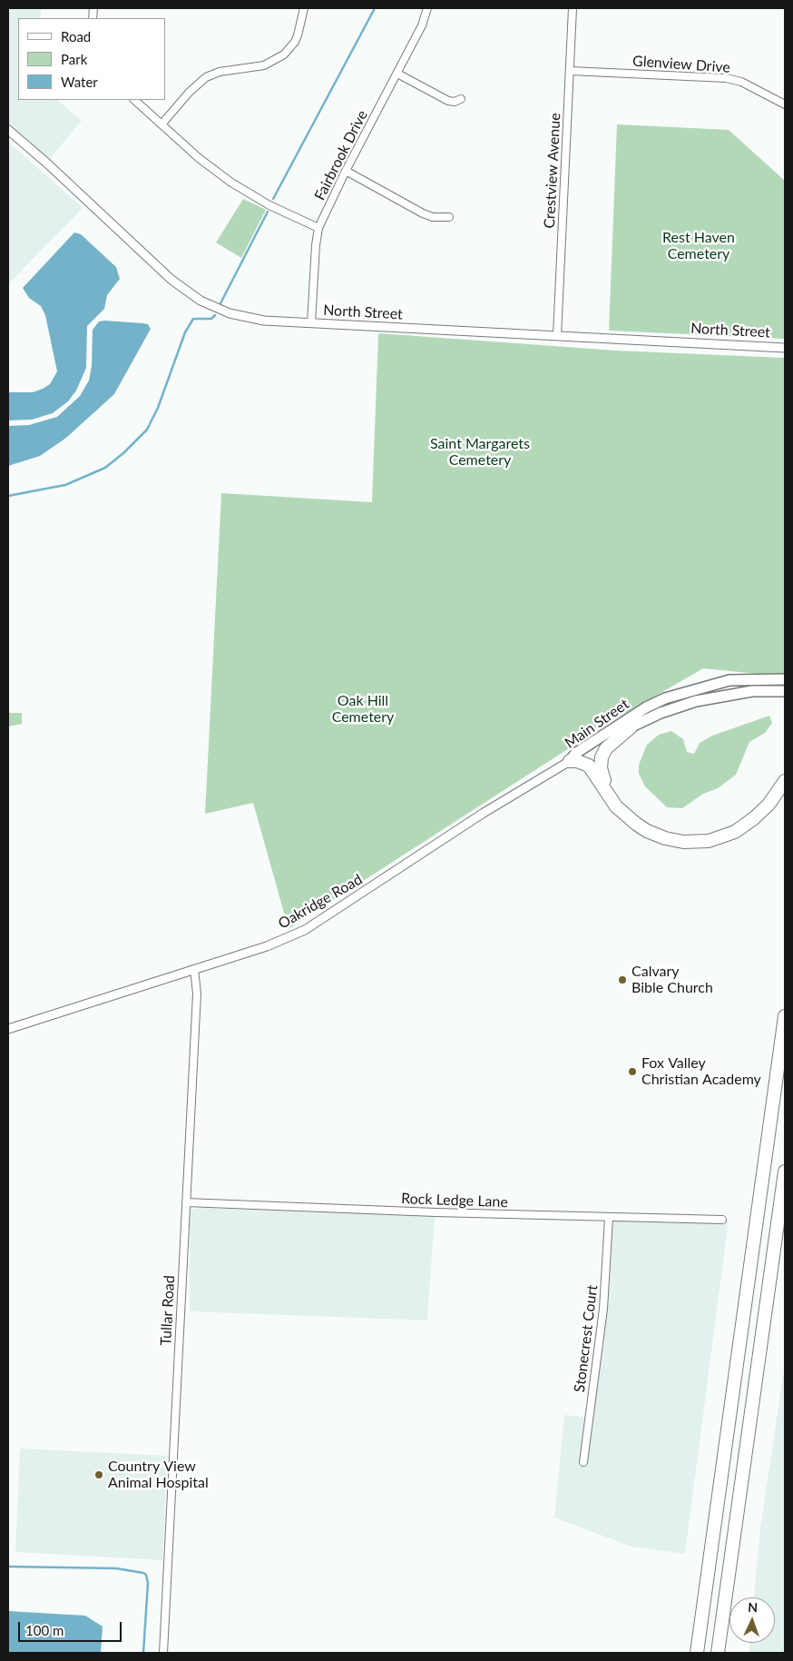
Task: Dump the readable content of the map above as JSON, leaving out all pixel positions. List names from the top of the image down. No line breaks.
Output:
{"streets":{"main road":["Main Street"],"street":["Glenview Drive","Fairbrook Drive","Crestview Avenue","North Street","Oakridge Road","Rock Ledge Lane","Tullar Road","Stonecrest Court"]},"crossings":[["Glenview Drive","Crestview Avenue"],["Fairbrook Drive","North Street"],["Crestview Avenue","North Street"],["Main Street","Oakridge Road"],["Oakridge Road","Tullar Road"],["Rock Ledge Lane","Tullar Road"],["Rock Ledge Lane","Stonecrest Court"]],"parks":["Rest Haven Cemetery","Saint Margarets Cemetery","Oak Hill Cemetery"],"places":["Calvary Bible Church","Fox Valley Christian Academy","Country View Animal Hospital"],"legend":["Road","Park","Water"],"scale_bar":"100 m","north":"top"}
